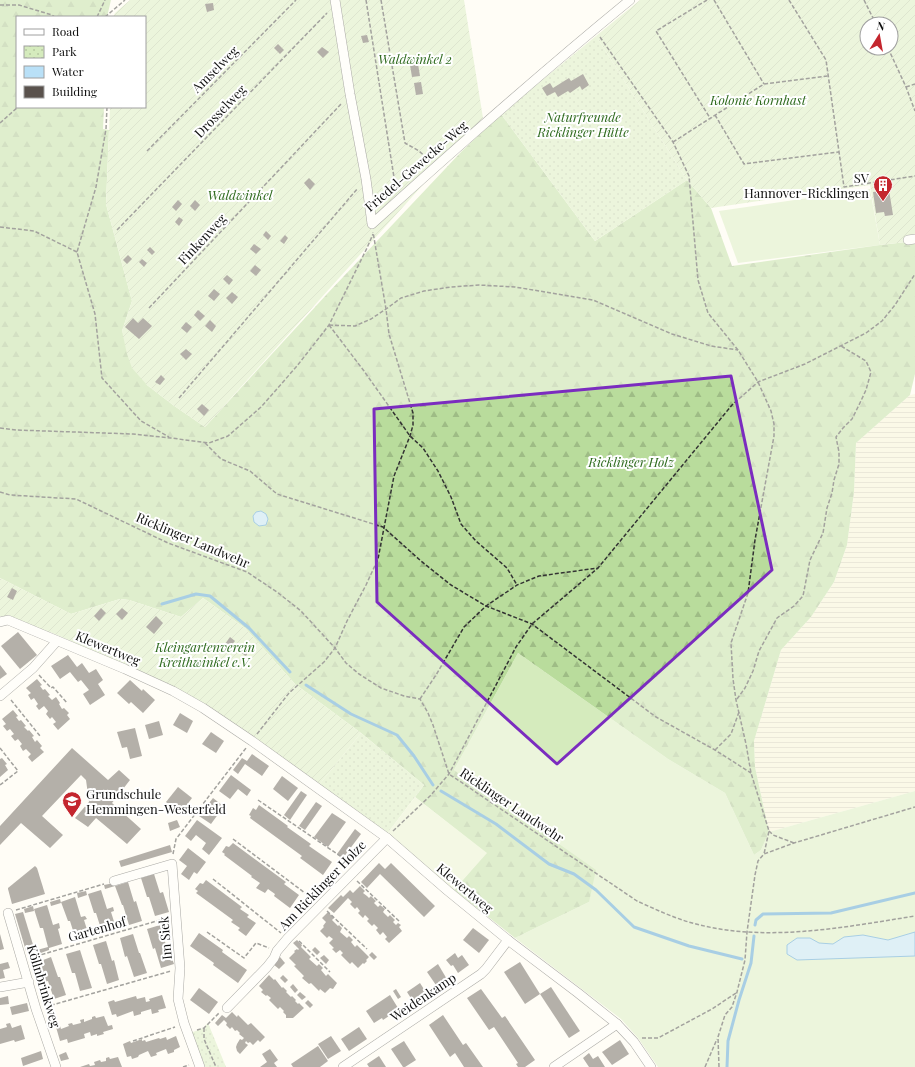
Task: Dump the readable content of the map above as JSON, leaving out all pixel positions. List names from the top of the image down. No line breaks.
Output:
{"streets":{"street":["Friedel-Gewecke-Weg","Klewertweg","Am Ricklinger Holze","Im Siek","Köllnbrinkweg","Weidenkamp"],"path":["Amselweg","Drosselweg","Finkenweg","Ricklinger Landwehr","Gartenhof"]},"crossings":[["Drosselweg","Friedel-Gewecke-Weg"],["Friedel-Gewecke-Weg","Finkenweg"],["Klewertweg","Am Ricklinger Holze"],["Klewertweg","Weidenkamp"],["Gartenhof","Im Siek"],["Gartenhof","Köllnbrinkweg"]],"parks":["Waldwinkel 2","Kolonie Kornhast","Naturfreunde Ricklinger Hütte","Waldwinkel","Ricklinger Holz","Kleingartenverein Kreithwinkel e.V."],"places":{"building":["SV Hannover-Ricklingen"],"school or university":["Grundschule Hemmingen-Westerfeld"]},"legend":["Road","Park","Water","Building"],"north":"top"}
